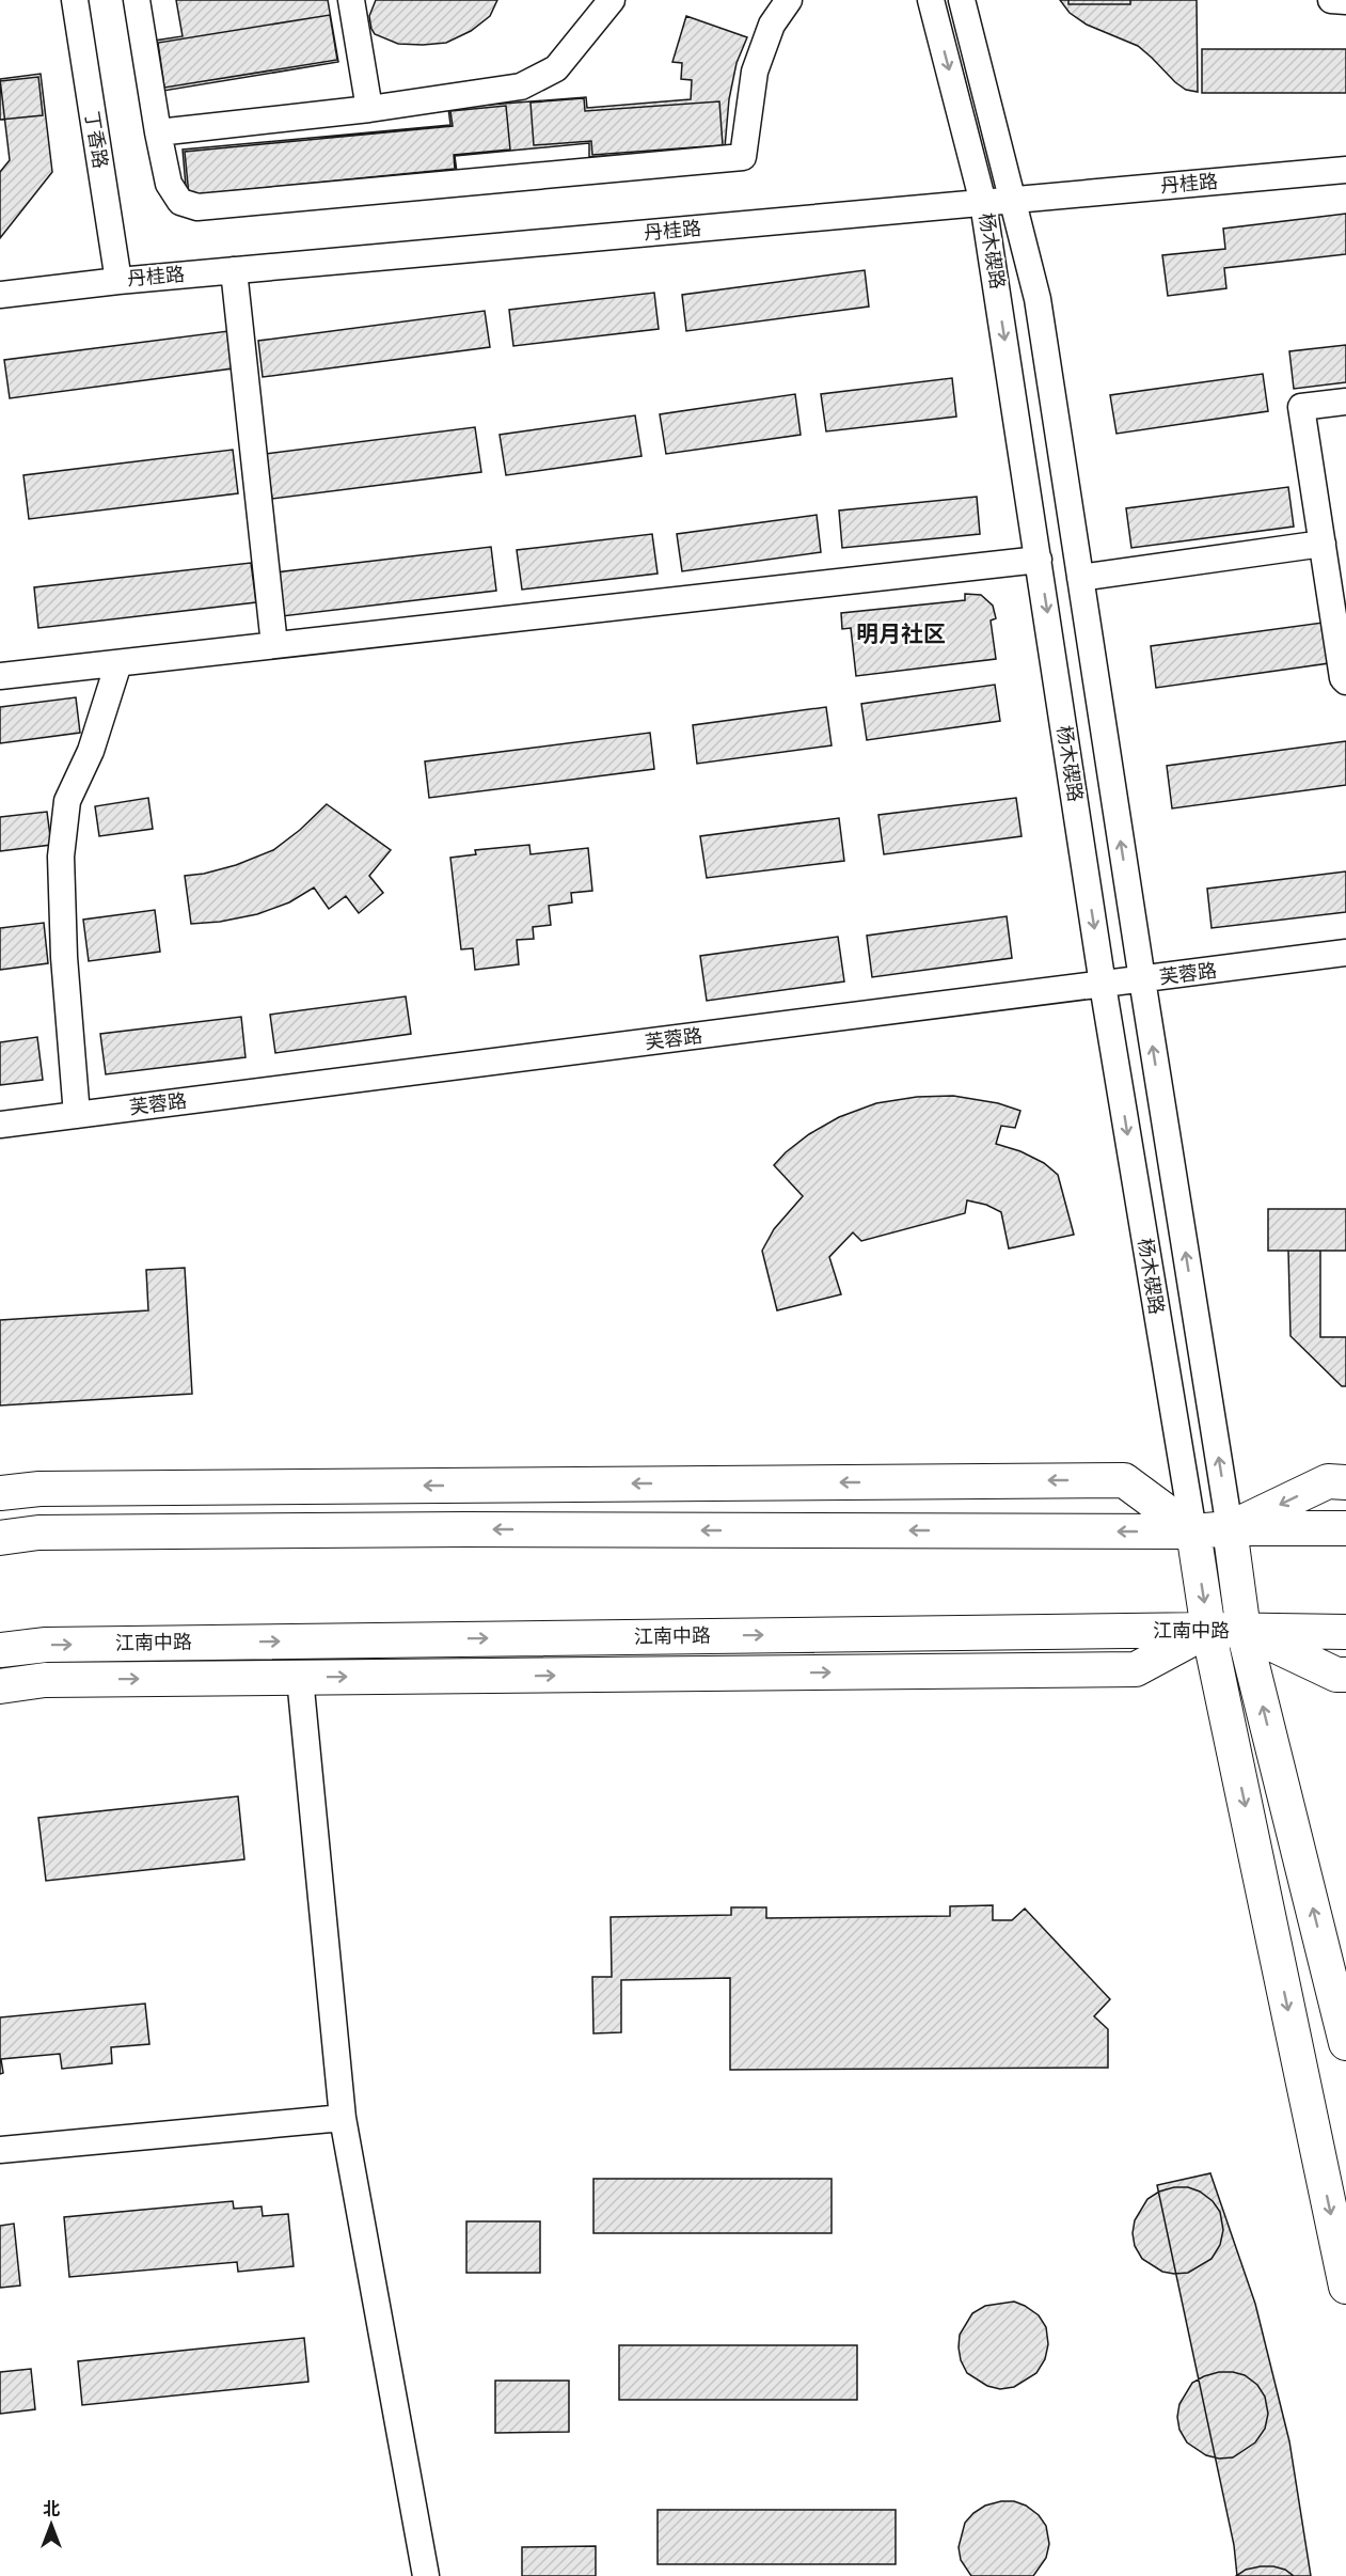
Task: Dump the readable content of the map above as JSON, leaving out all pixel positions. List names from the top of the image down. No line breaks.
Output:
{"streets":{"main road":["江南中路"],"street":["丁香路","丹桂路","杨木碶路","芙蓉路"]},"crossings":[["丁香路","丹桂路"],["丹桂路","杨木碶路"],["杨木碶路","芙蓉路"]],"districts":["明月社区"],"north":"top"}
